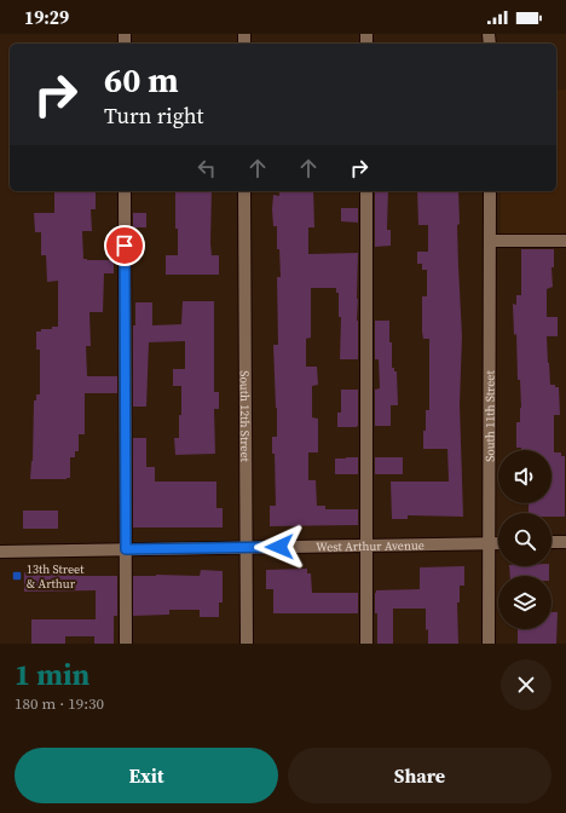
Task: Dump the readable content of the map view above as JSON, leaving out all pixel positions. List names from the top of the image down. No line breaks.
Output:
{"streets":{"street":["South 12th Street","South 11th Street","West Arthur Avenue"]},"crossings":[["South 12th Street","West Arthur Avenue"],["South 11th Street","West Arthur Avenue"]],"places":{"transit":["13th Street & Arthur"]},"page":{"status":"19:29","turn":["60 m","Turn right"],"heading":["1 min","180 m · 19:30"],"buttons":["Exit","Share"]}}
